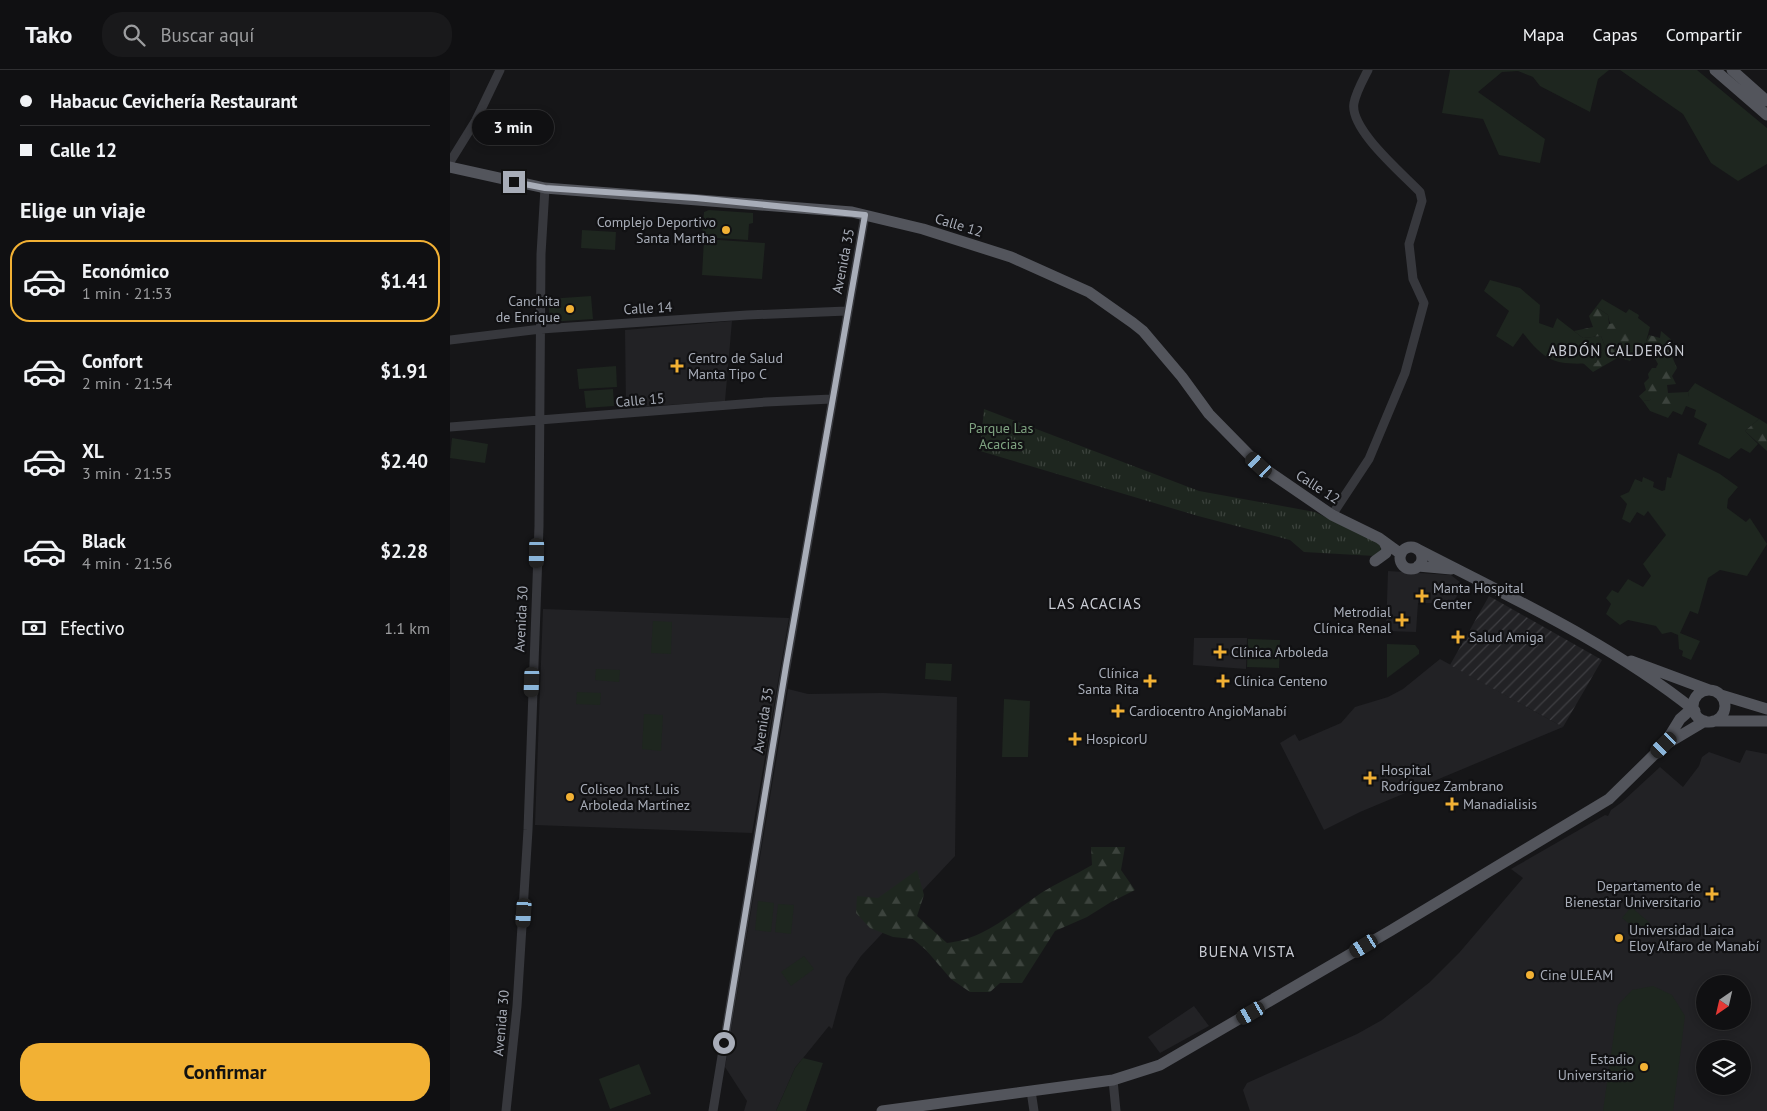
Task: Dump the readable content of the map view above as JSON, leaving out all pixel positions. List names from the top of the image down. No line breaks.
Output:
{"streets":{"main road":["Calle 12"],"street":["Avenida 35","Calle 14","Calle 15","Avenida 30"]},"crossings":[["Calle 12","Avenida 35"],["Calle 12","Avenida 30"],["Avenida 35","Calle 14"],["Avenida 35","Calle 15"],["Calle 14","Avenida 30"],["Calle 15","Avenida 30"]],"districts":["ABDÓN CALDERÓN","LAS ACACIAS","BUENA VISTA"],"parks":["Parque Las Acacias"],"places":{"other":["Complejo Deportivo Santa Martha","Canchita de Enrique","Coliseo Inst. Luis Arboleda Martínez","Universidad Laica Eloy Alfaro de Manabí","Cine ULEAM","Estadio Universitario"],"health":["Centro de Salud Manta Tipo C","Manta Hospital Center","Metrodial Clínica Renal","Salud Amiga","Clínica Arboleda","Clínica Santa Rita","Clínica Centeno","Cardiocentro AngioManabí","HospicorU","Hospital Rodríguez Zambrano","Manadialisis","Departamento de Bienestar Universitario"]},"north":"bottom left","page":{"header":"Tako","search":"Buscar aquí","nav":["Mapa","Capas","Compartir"],"banner":["Habacuc Cevichería Restaurant","Calle 12"],"bubble":"3 min","heading":"Elige un viaje","list":[{"name":"Económico","note":"1 min · 21:53","value":"$1.41"},{"name":"Confort","note":"2 min · 21:54","value":"$1.91"},{"name":"XL","note":"3 min · 21:55","value":"$2.40"},{"name":"Black","note":"4 min · 21:56","value":"$2.28"}],"pay":["Efectivo","1.1 km"],"buttons":"Confirmar"}}
